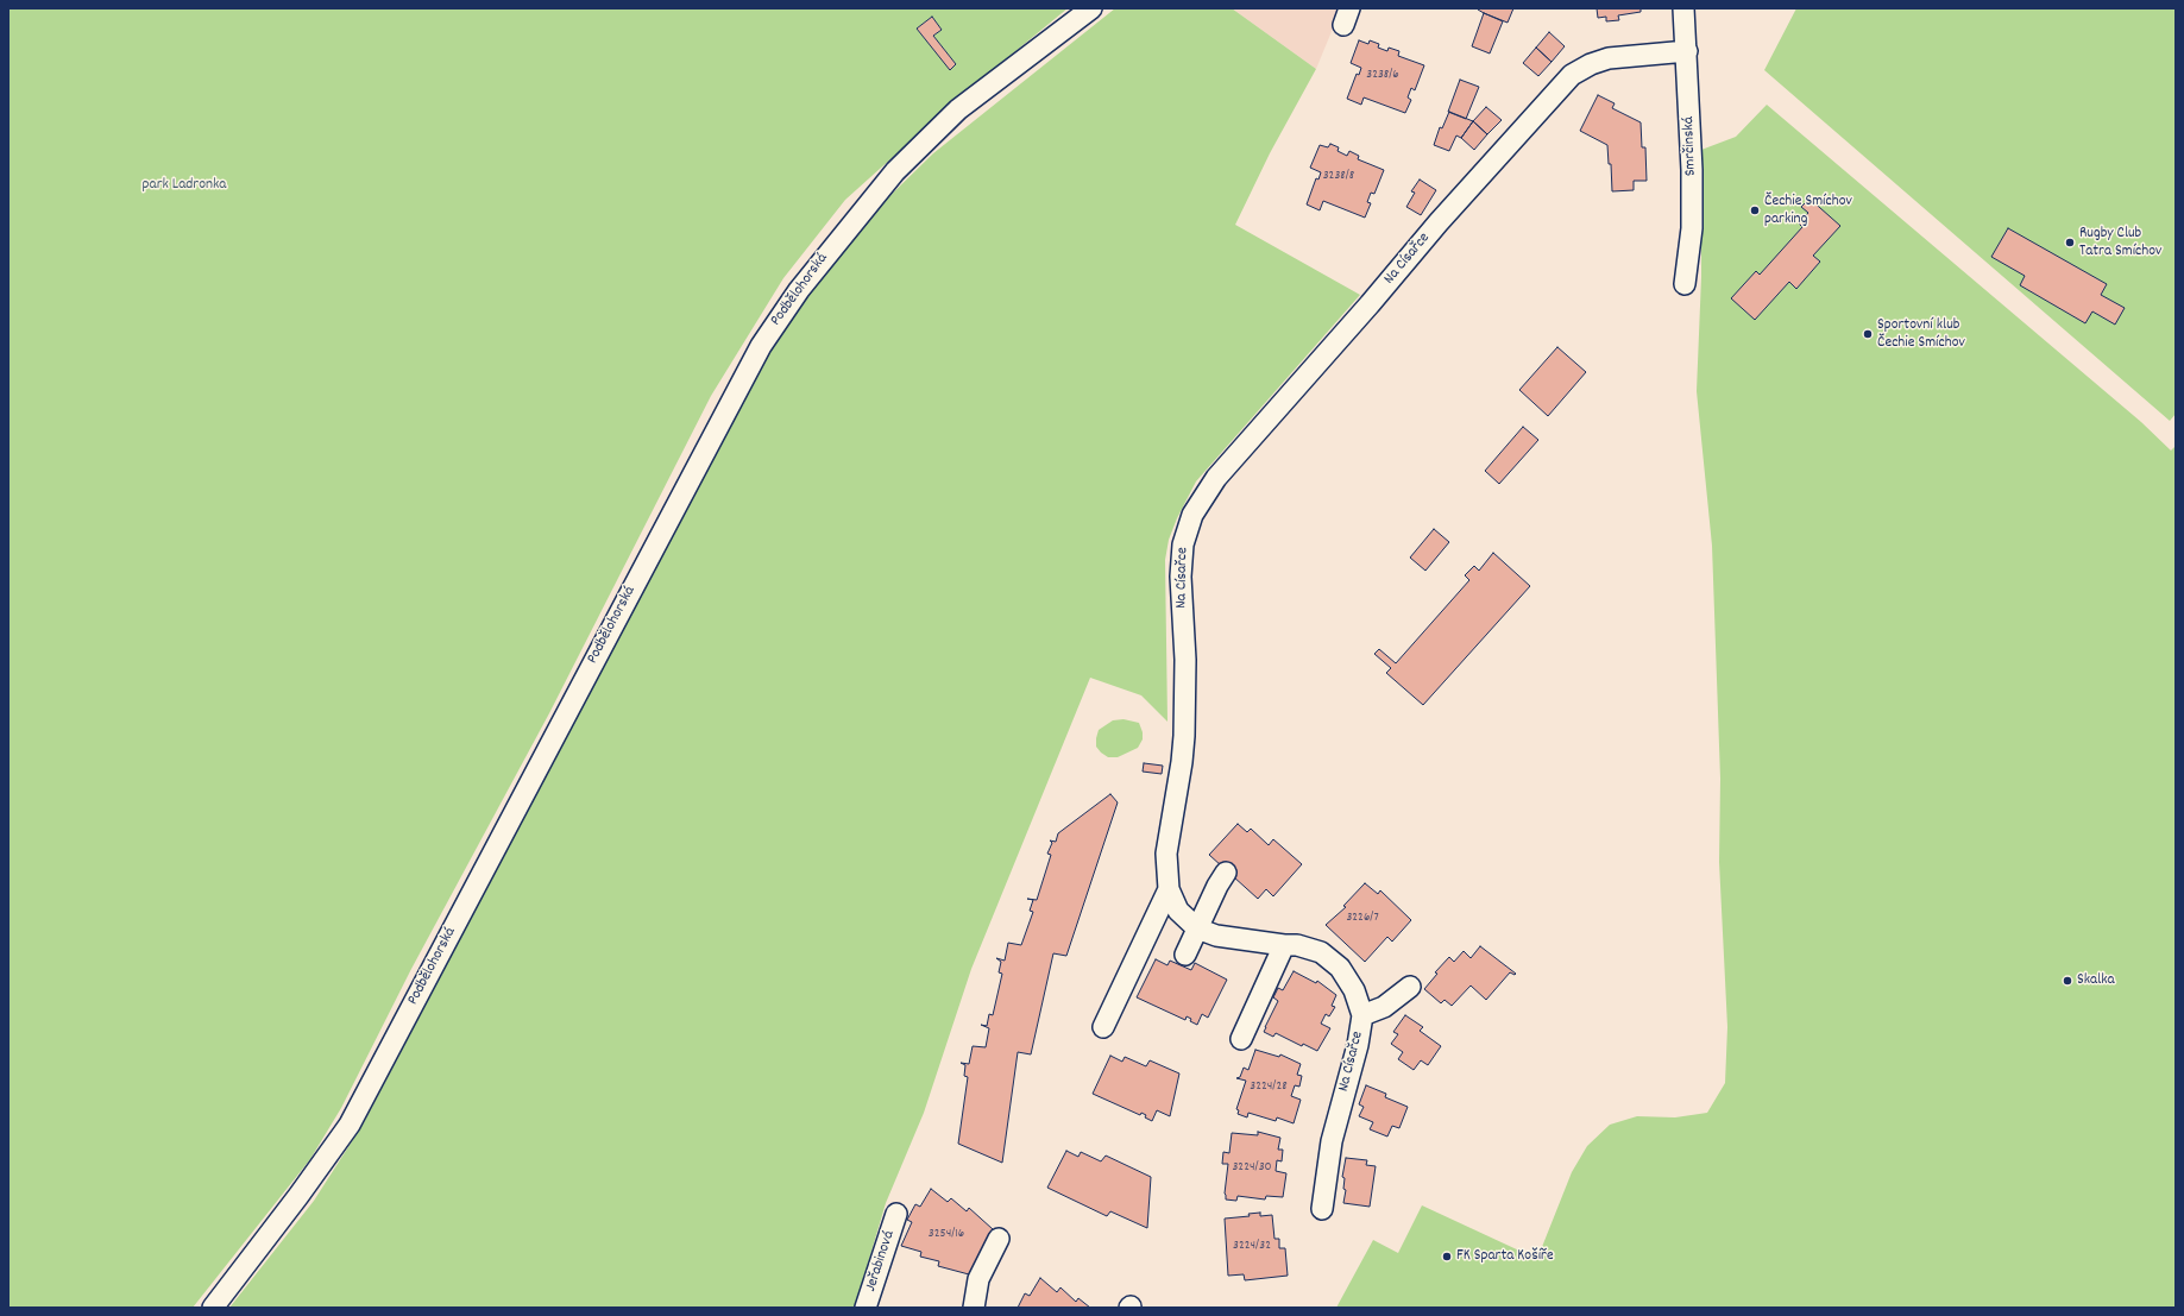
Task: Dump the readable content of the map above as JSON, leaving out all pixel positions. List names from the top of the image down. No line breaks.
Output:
{"streets":{"street":["Smrčinská","Na Císařce","Podbělohorská","Jeřabinová"]},"crossings":[["Smrčinská","Na Císařce"]],"parks":["park Ladronka"],"places":["Čechie Smíchov parking","Rugby Club Tatra Smíchov","Sportovní klub Čechie Smíchov","Skalka","FK Sparta Košíře"],"house_numbers":["3238/6","3238/8","3226/7","3224/28","3224/30","3254/16","3224/32"]}
